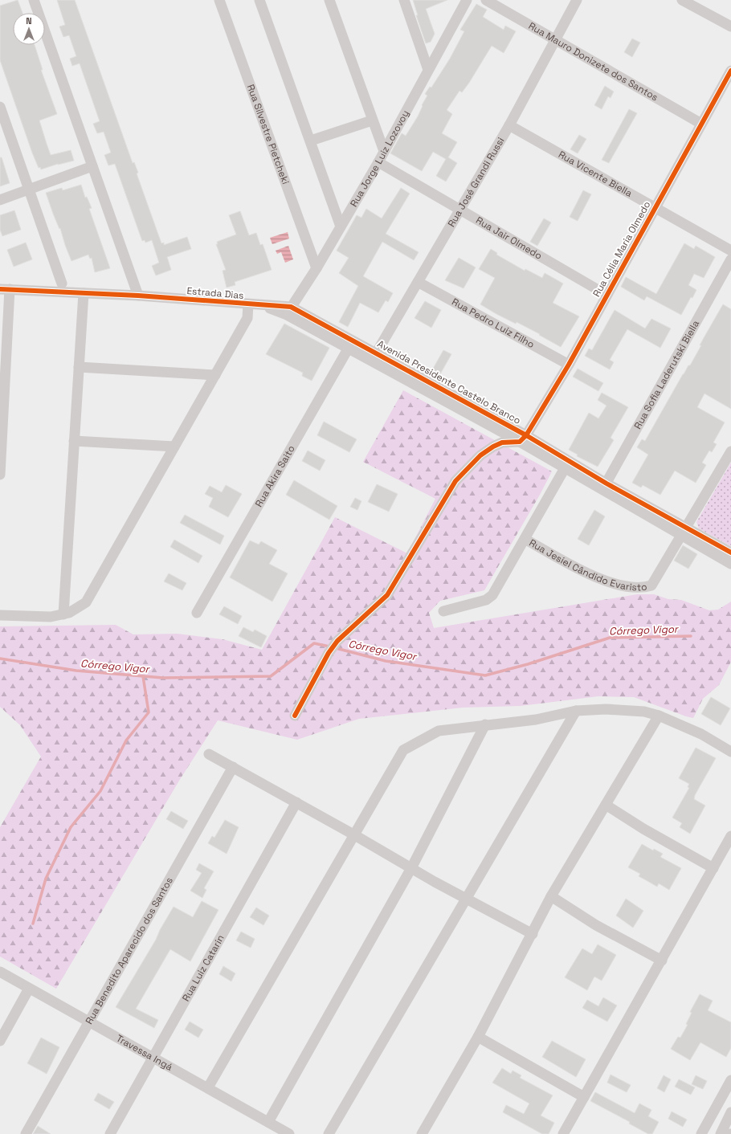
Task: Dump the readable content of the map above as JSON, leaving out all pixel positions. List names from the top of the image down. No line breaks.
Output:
{"streets":{"street":["Rua Mauro Donizete dos Santos","Rua Silvestre Pietcheki","Rua Jorge Luiz Lozovoy","Rua Vicente Biella","Rua José Grandi Russi","Rua Jair Olmedo","Rua Célia Maria Olmedo","Estrada Dias","Rua Pedro Luiz Filho","Rua Sofia Laderutski Biella","Avenida Presidente Castelo Branco","Rua Akira Saito","Rua Jesiel Cândido Evaristo","Rua Benedito Aparecido dos Santos","Rua Luiz Catarin","Travessa Ingá"]},"crossings":[["Rua Mauro Donizete dos Santos","Rua José Grandi Russi"],["Rua Mauro Donizete dos Santos","Rua Célia Maria Olmedo"],["Rua Silvestre Pietcheki","Rua Jorge Luiz Lozovoy"],["Rua Jorge Luiz Lozovoy","Rua Jair Olmedo"],["Rua Jorge Luiz Lozovoy","Estrada Dias"],["Rua Jorge Luiz Lozovoy","Avenida Presidente Castelo Branco"],["Rua Vicente Biella","Rua José Grandi Russi"],["Rua Vicente Biella","Rua Célia Maria Olmedo"],["Rua José Grandi Russi","Rua Jair Olmedo"],["Rua José Grandi Russi","Rua Pedro Luiz Filho"],["Rua José Grandi Russi","Avenida Presidente Castelo Branco"],["Rua Jair Olmedo","Rua Célia Maria Olmedo"],["Rua Célia Maria Olmedo","Rua Pedro Luiz Filho"],["Rua Célia Maria Olmedo","Avenida Presidente Castelo Branco"],["Estrada Dias","Avenida Presidente Castelo Branco"],["Rua Sofia Laderutski Biella","Avenida Presidente Castelo Branco"],["Avenida Presidente Castelo Branco","Rua Akira Saito"],["Avenida Presidente Castelo Branco","Rua Jesiel Cândido Evaristo"],["Rua Benedito Aparecido dos Santos","Travessa Ingá"],["Rua Luiz Catarin","Travessa Ingá"]],"water":["Córrego Vigor"],"north":"top"}
